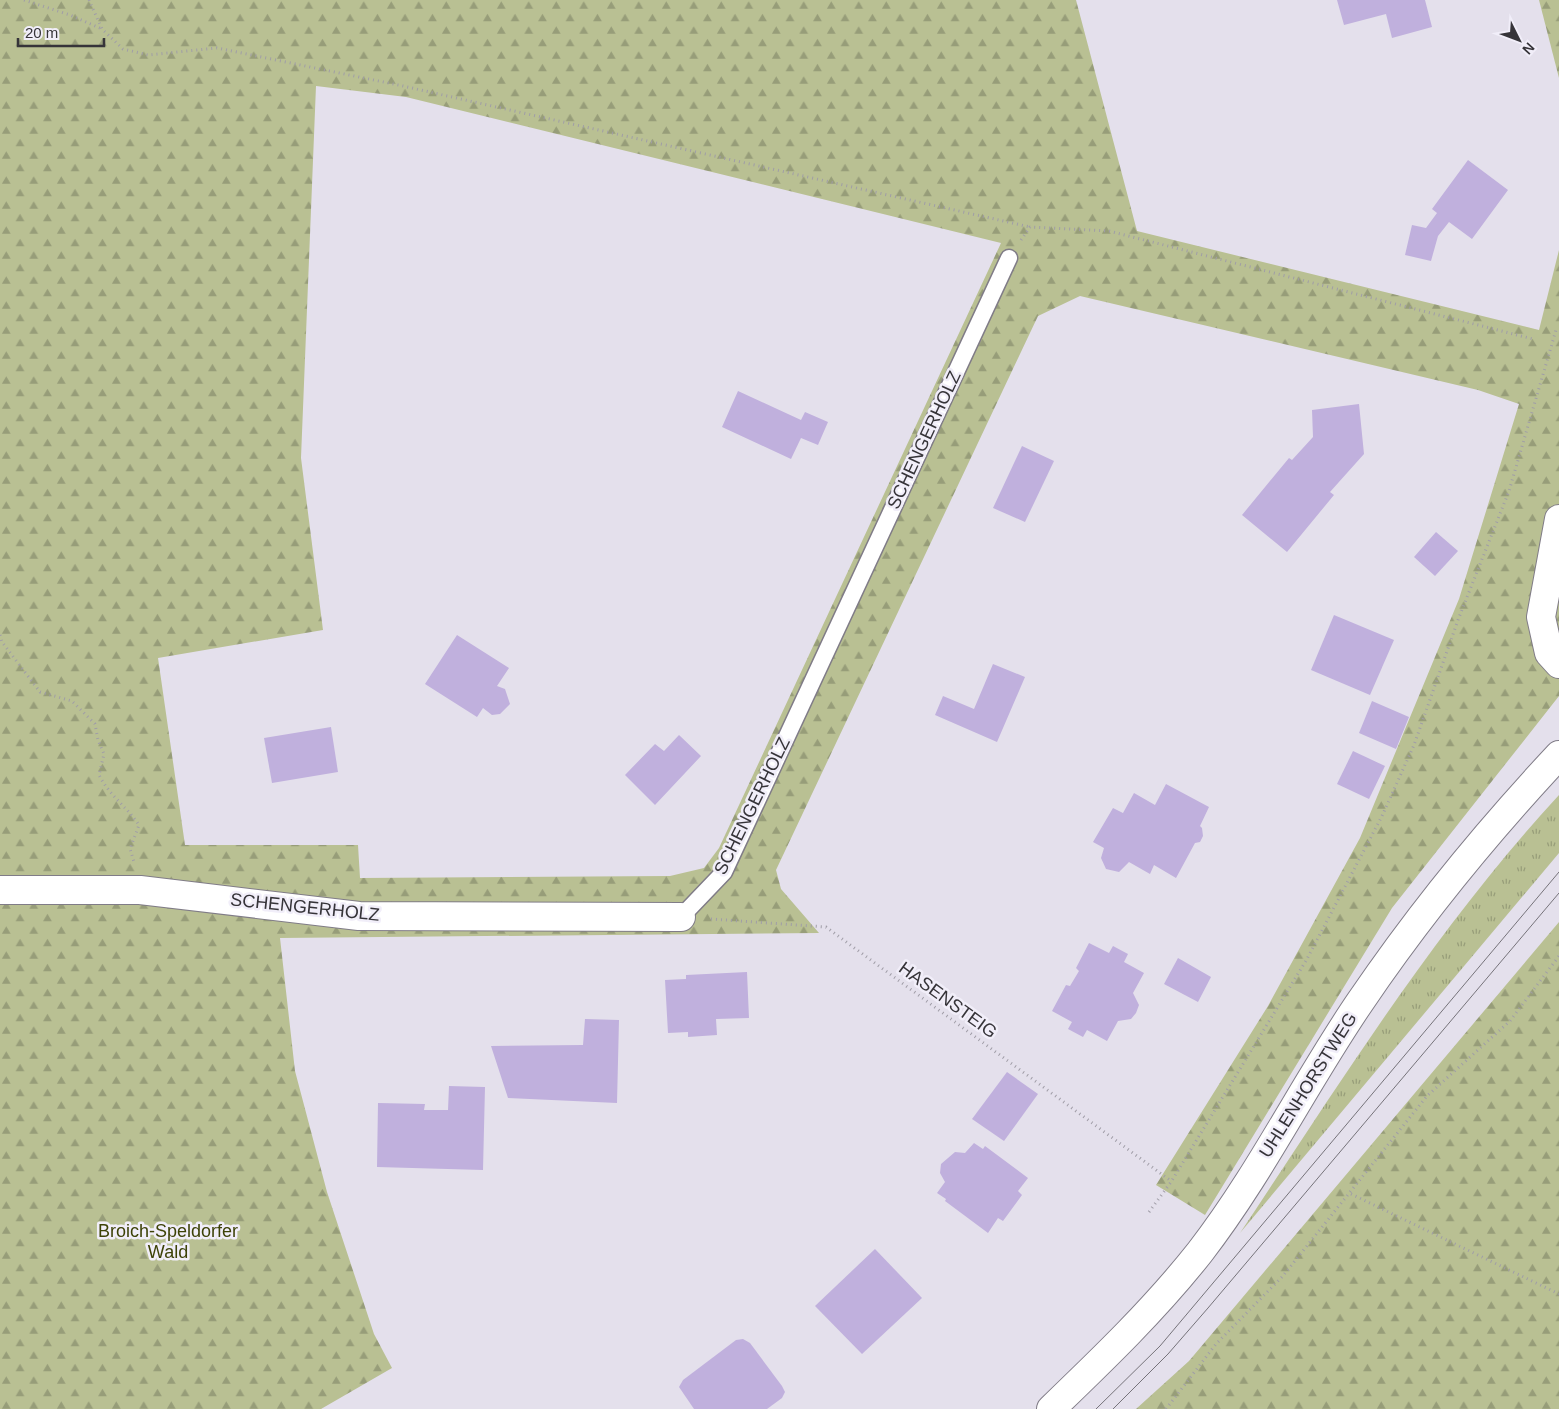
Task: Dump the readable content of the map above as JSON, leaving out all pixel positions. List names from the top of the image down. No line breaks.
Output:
{"streets":{"street":["SCHENGERHOLZ","UHLENHORSTWEG"],"path":["HASENSTEIG"]},"crossings":[["SCHENGERHOLZ","HASENSTEIG"]],"parks":["Broich-Speldorfer Wald"],"scale_bar":"20 m","north":"bottom right"}
